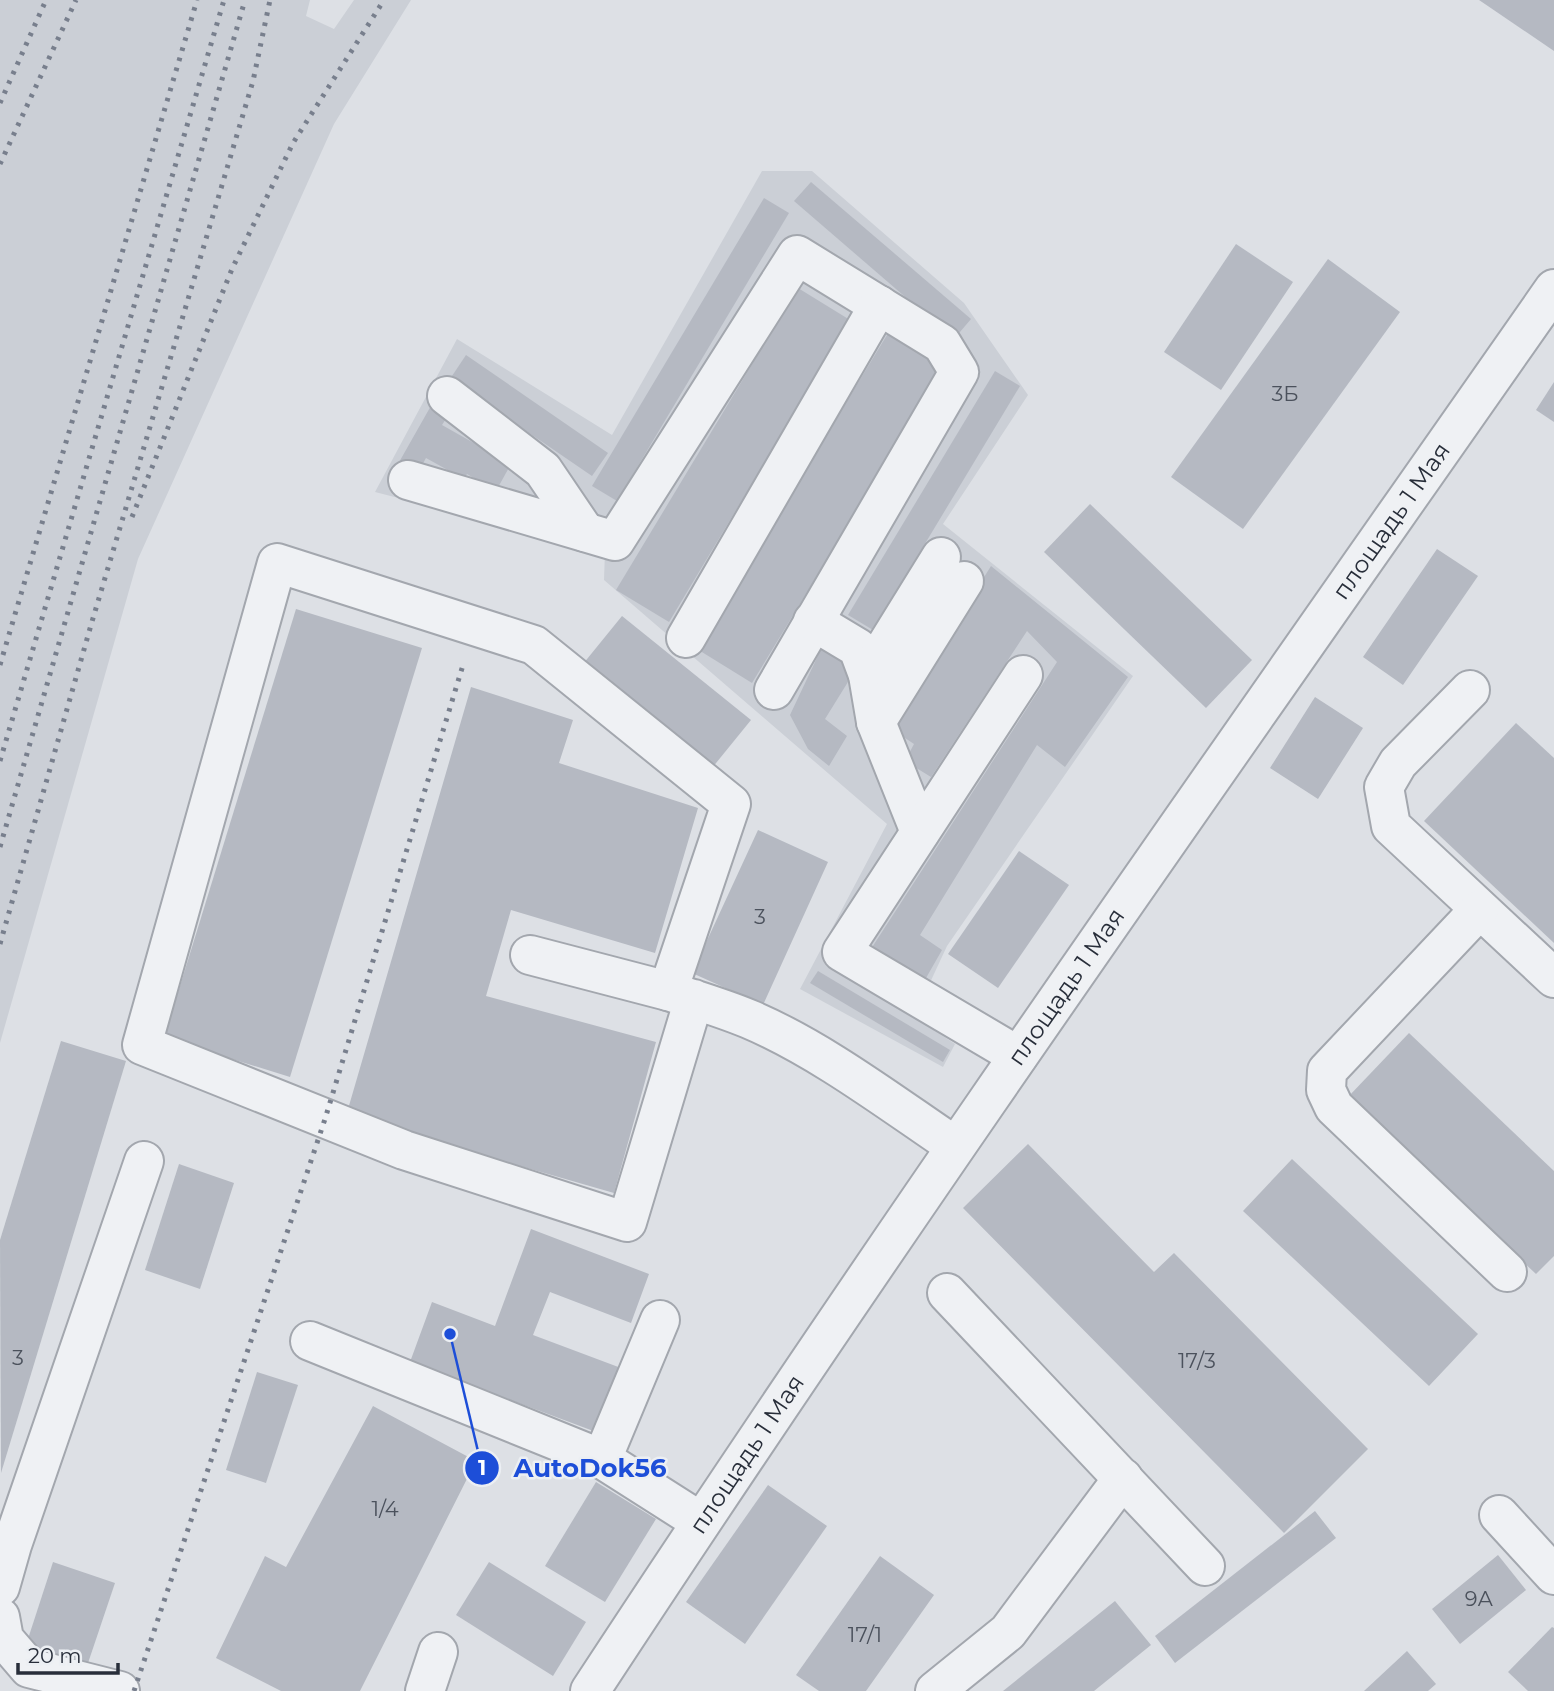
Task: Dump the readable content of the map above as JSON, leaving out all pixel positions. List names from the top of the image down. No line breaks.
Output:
{"streets":{"street":["площадь 1 Мая"]},"places":["AutoDok56"],"house_numbers":["3Б","3","3","17/3","1/4","9А","17/1"],"scale_bar":"20 m"}
